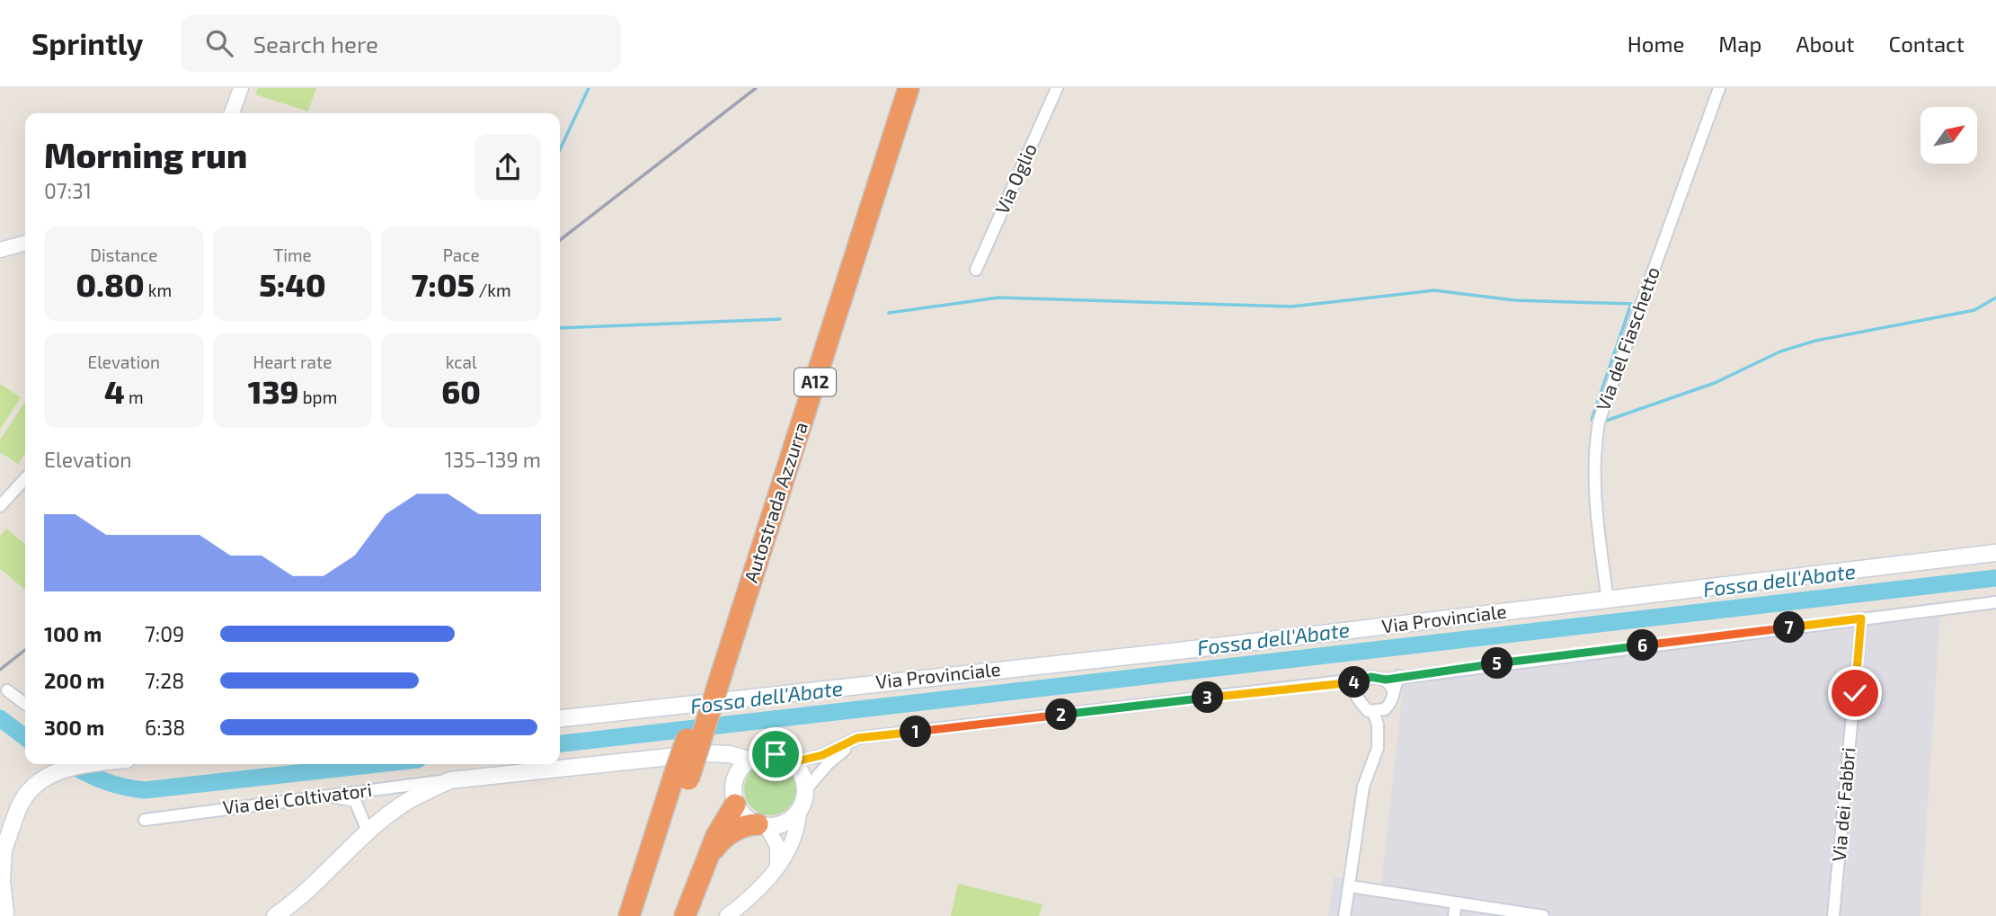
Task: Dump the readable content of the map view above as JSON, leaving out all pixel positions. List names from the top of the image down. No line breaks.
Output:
{"streets":{"highway":["A12","Autostrada Azzurra"],"main road":["Via Provinciale"],"street":["Via Oglio","Via del Fiaschetto","Via dei Coltivatori","Via dei Fabbri"]},"crossings":[["Via del Fiaschetto","Via Provinciale"]],"water":["Fossa dell'Abate"],"north":"top right","page":{"header":"Sprintly","search":"Search here","nav":["Home","Map","About","Contact"],"heading":["Morning run","07:31"],"stats":[["Distance","0.80 km"],["Time","5:40"],["Pace","7:05 /km"],["Elevation","4 m"],["Heart rate","139 bpm"],["kcal","60"]],"chart":["Elevation","135–139 m"],"list":[{"name":"100 m","note":"7:09"},{"name":"200 m","note":"7:28"},{"name":"300 m","note":"6:38"}],"pins":["7","6","5","4","3","2","1"]}}
